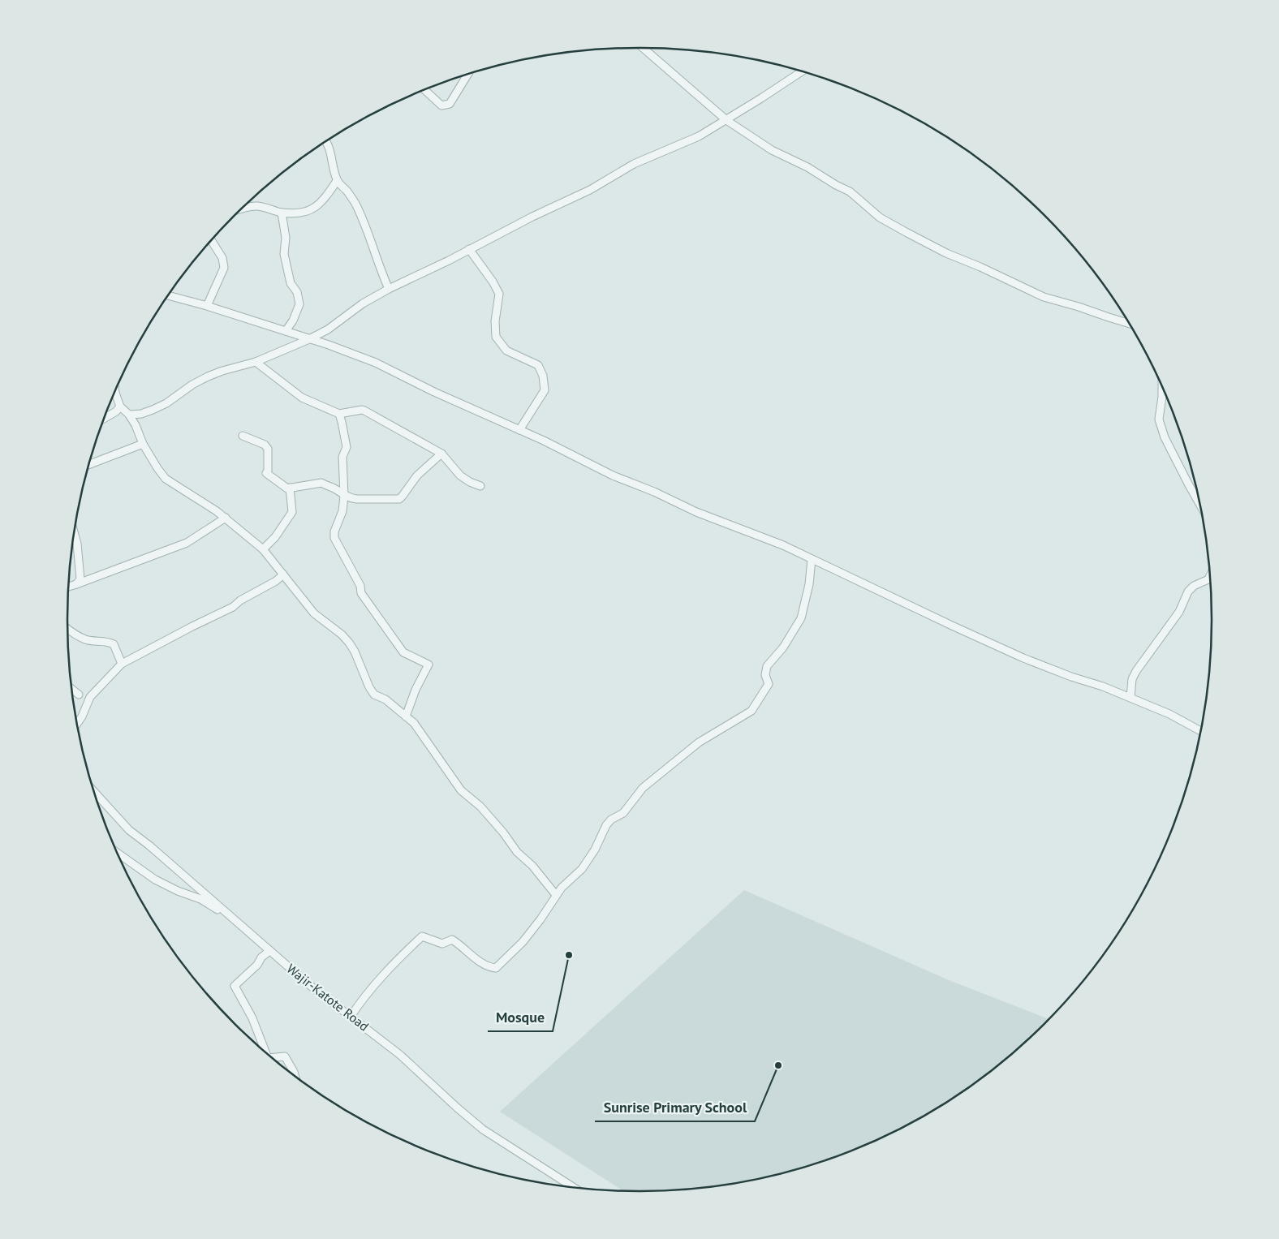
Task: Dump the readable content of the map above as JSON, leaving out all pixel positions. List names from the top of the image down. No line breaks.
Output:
{"streets":{"street":["Wajir-Katote Road"]},"places":["Mosque","Sunrise Primary School"]}
